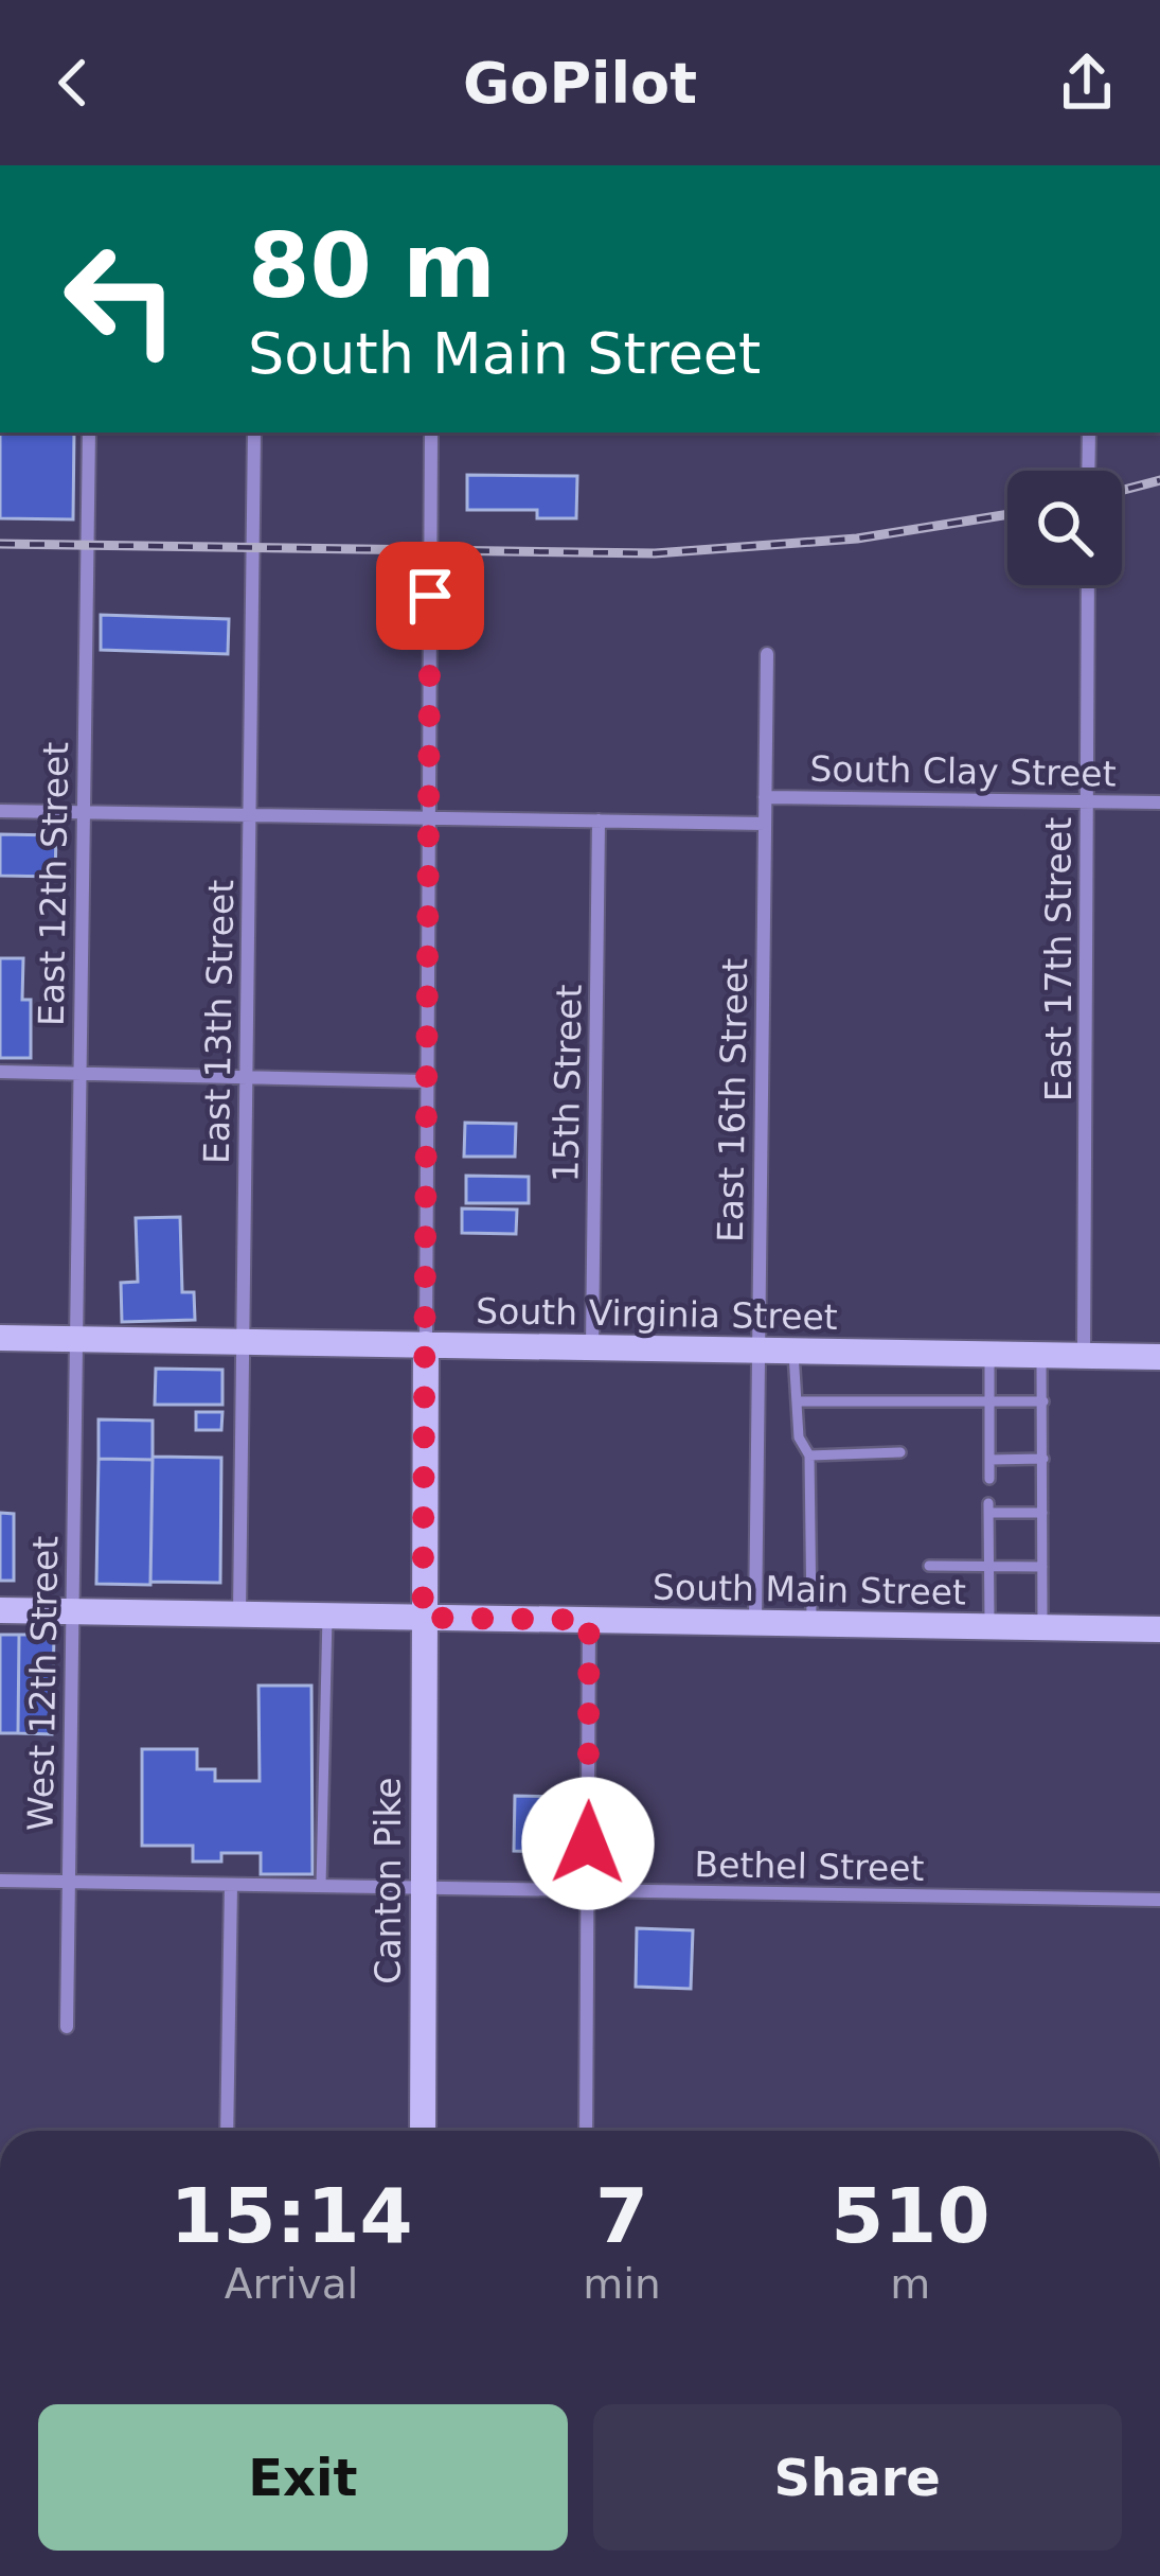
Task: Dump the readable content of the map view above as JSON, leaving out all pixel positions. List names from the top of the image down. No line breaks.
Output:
{"streets":{"main road":["South Virginia Street","South Main Street","Canton Pike"],"street":["South Clay Street","East 12th Street","East 17th Street","East 13th Street","15th Street","East 16th Street","West 12th Street","Bethel Street"]},"crossings":[["South Clay Street","East 17th Street"],["South Clay Street","East 16th Street"],["East 12th Street","South Virginia Street"],["East 12th Street","West 12th Street"],["East 17th Street","South Virginia Street"],["East 13th Street","South Virginia Street"],["East 13th Street","South Main Street"],["15th Street","South Virginia Street"],["East 16th Street","South Virginia Street"],["East 16th Street","South Main Street"],["South Virginia Street","West 12th Street"],["South Virginia Street","Canton Pike"],["South Main Street","West 12th Street"],["South Main Street","Canton Pike"],["West 12th Street","Bethel Street"],["Bethel Street","Canton Pike"]],"page":{"header":"GoPilot","turn":["80 m","South Main Street"],"eta":["15:14","Arrival","7","min","510","m"],"buttons":["Exit","Share"]}}
